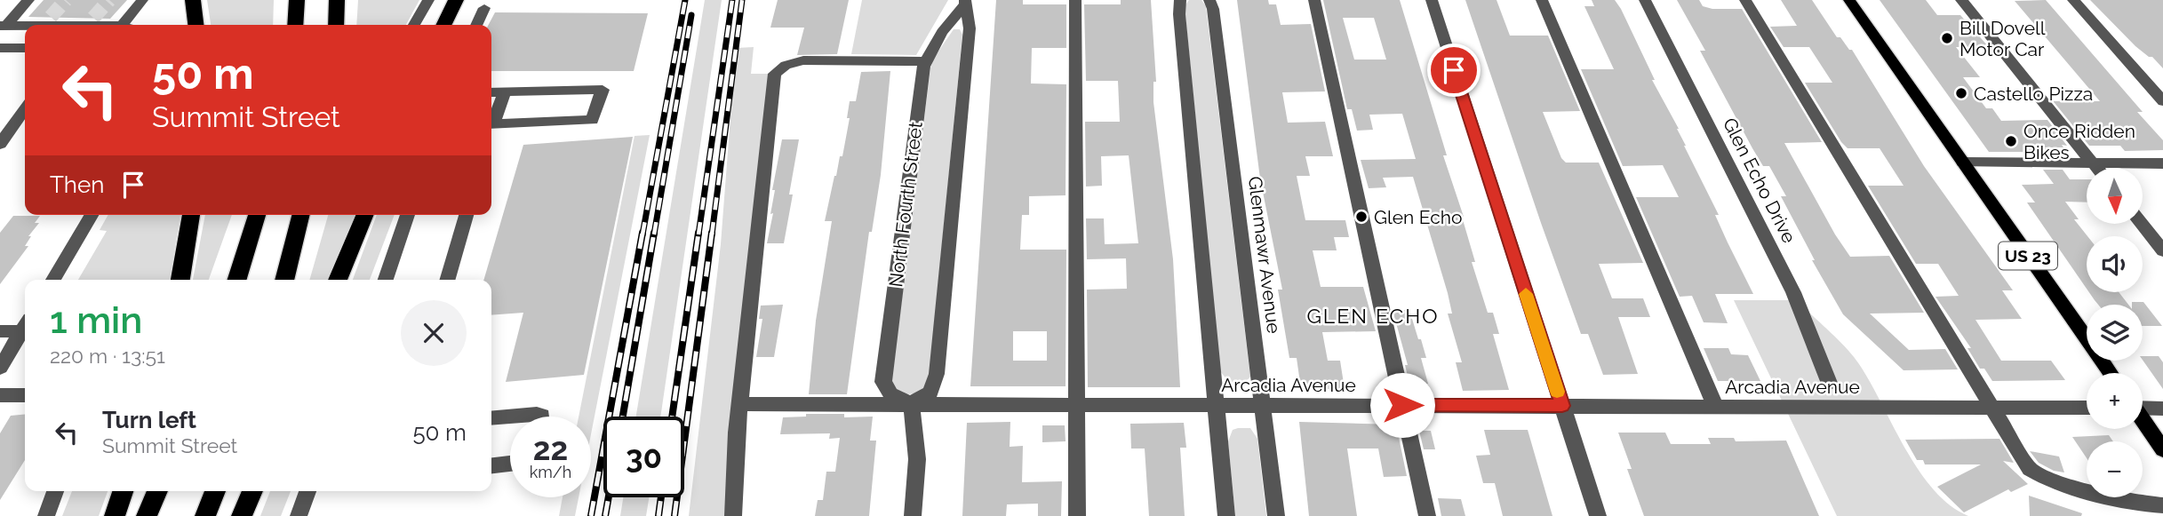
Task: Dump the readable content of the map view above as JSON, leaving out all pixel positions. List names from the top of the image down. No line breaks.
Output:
{"streets":{"main road":["US 23"],"street":["Glen Echo Drive","North Fourth Street","Glenmawr Avenue","Arcadia Avenue"]},"crossings":[["North Fourth Street","Arcadia Avenue"],["Glenmawr Avenue","Arcadia Avenue"]],"districts":["GLEN ECHO"],"places":["Bill Dovell Motor Car","Castello Pizza","Once Ridden Bikes","Glen Echo"],"north":"bottom","page":{"turn":["50 m","Summit Street"],"then":"Then","map_buttons":["+","−"],"heading":["1 min","220 m · 13:51"],"list":[{"name":"Turn left","note":"Summit Street","value":"50 m"}],"speed":"22 km/h","limit":"30"}}
